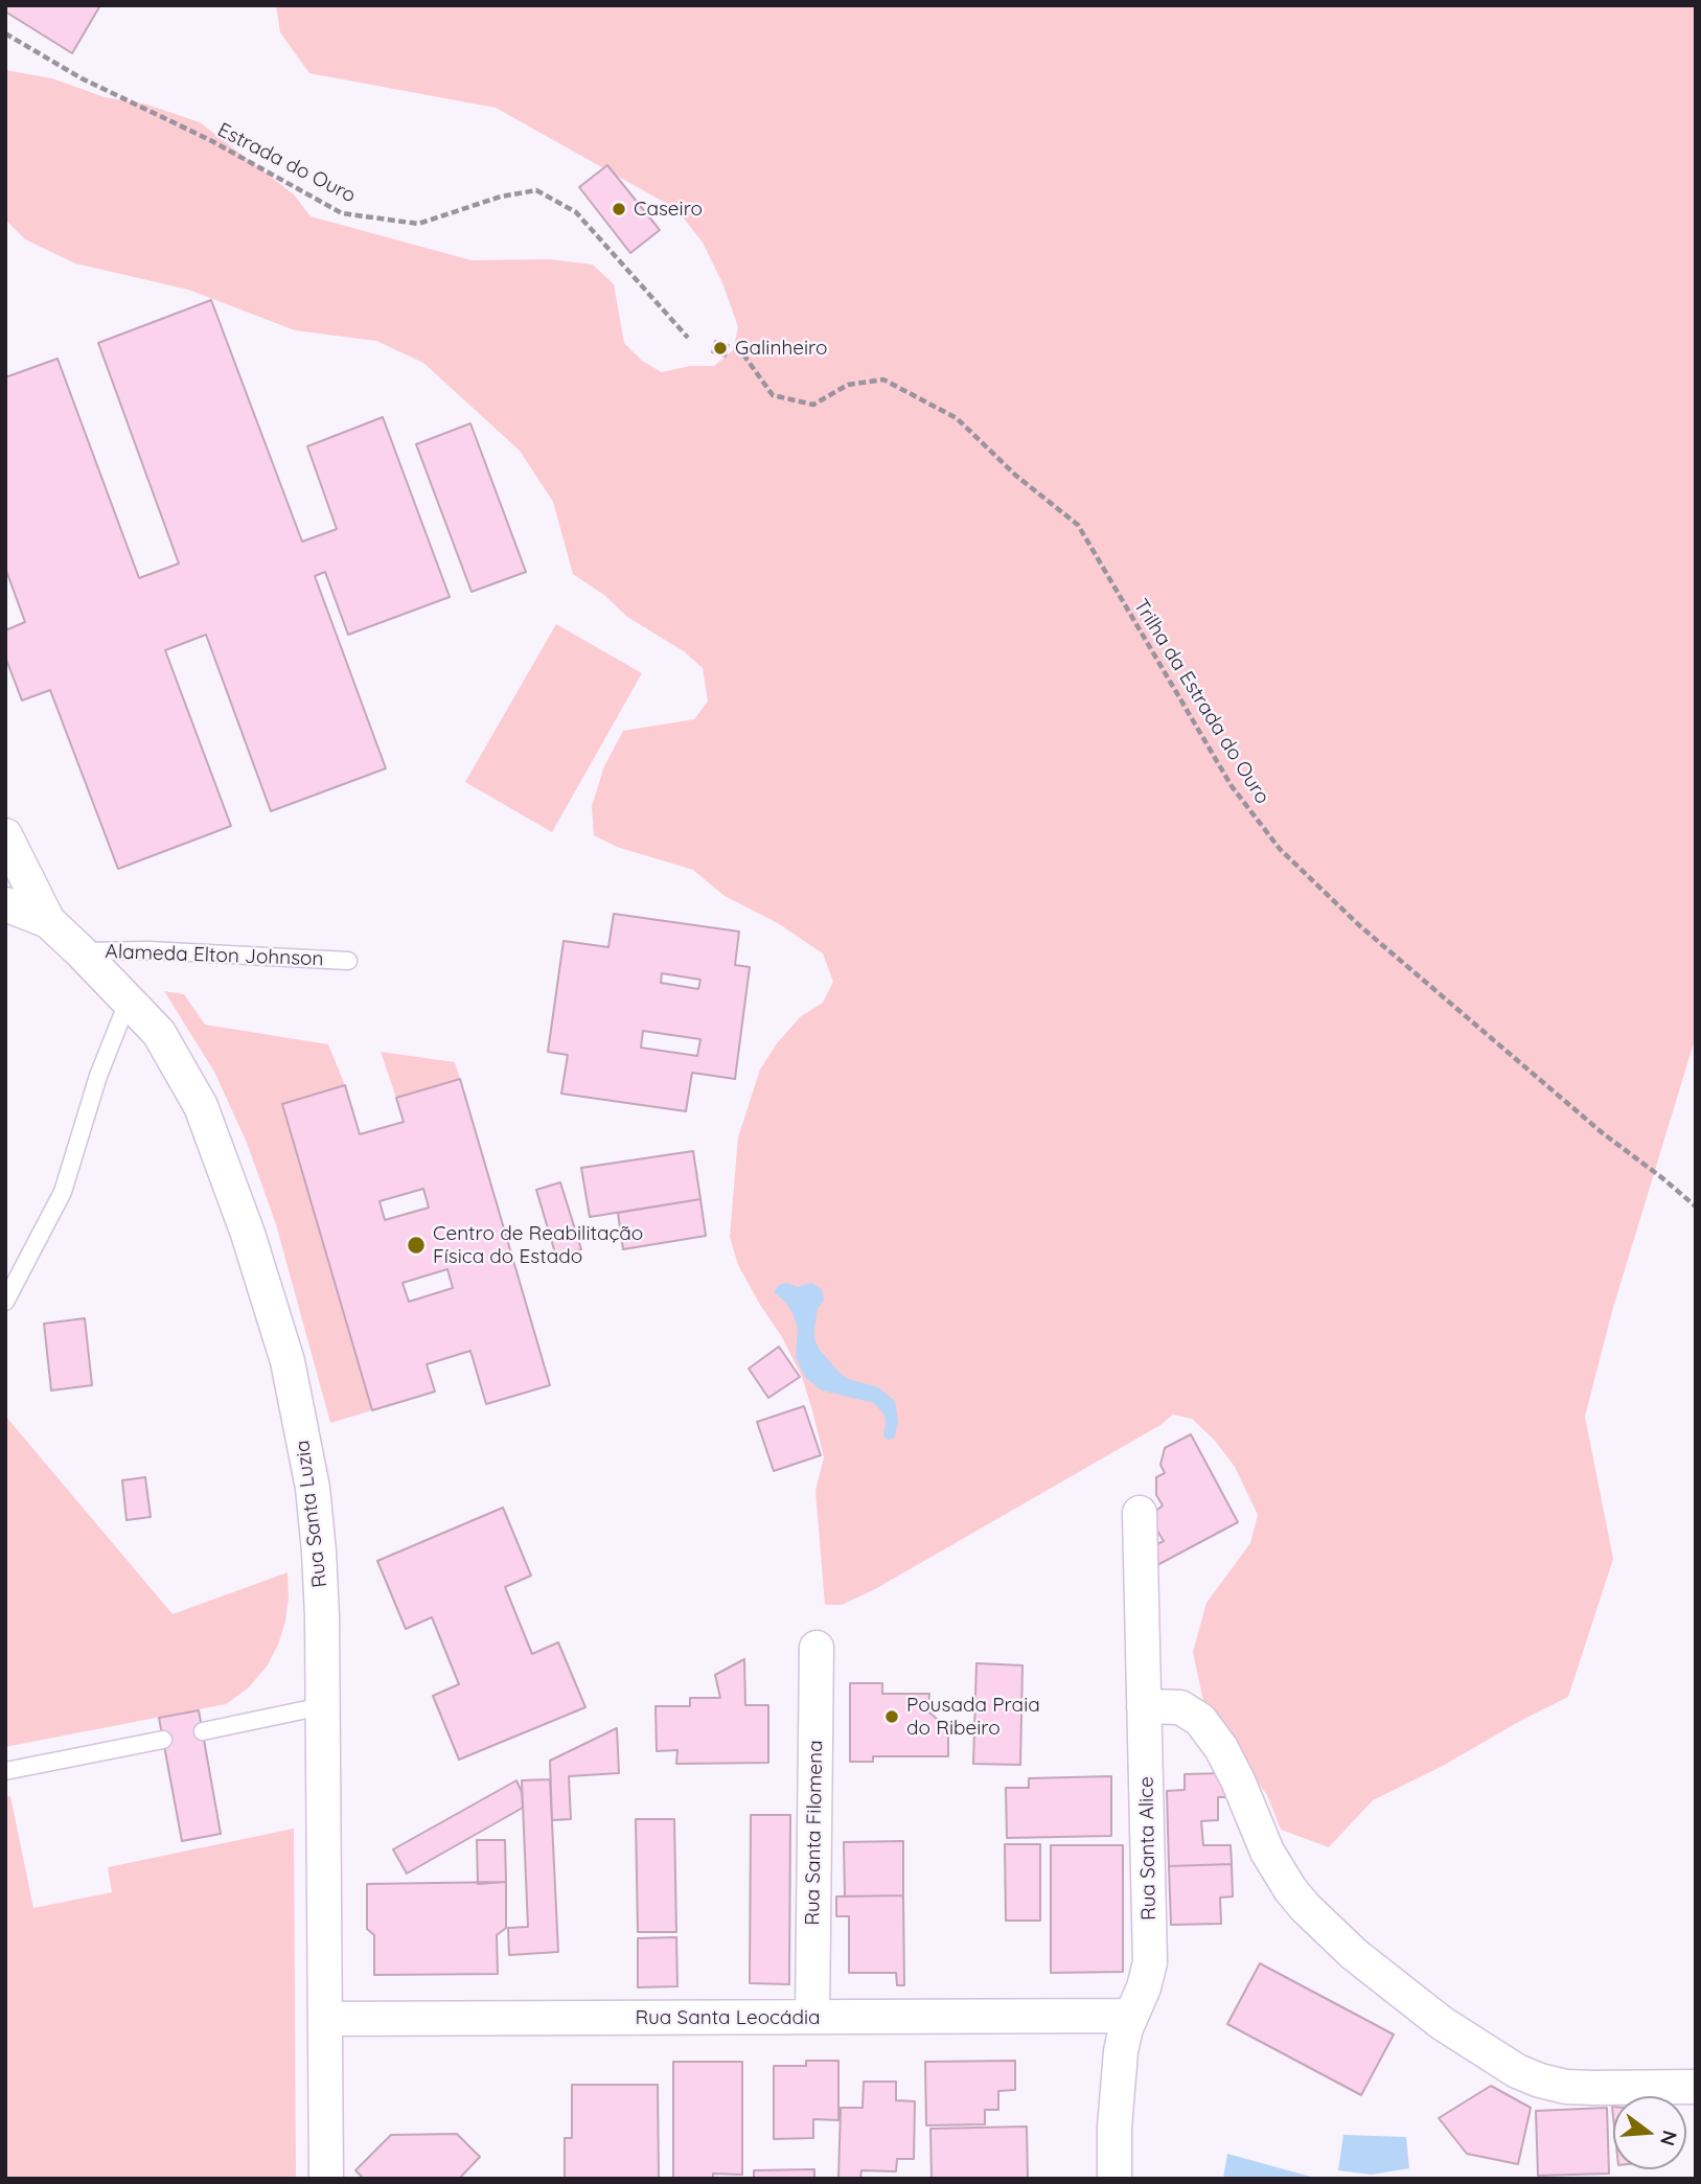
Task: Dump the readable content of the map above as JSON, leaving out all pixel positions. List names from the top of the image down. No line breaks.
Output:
{"streets":{"street":["Rua Santa Luzia","Rua Santa Filomena","Rua Santa Alice","Rua Santa Leocádia"],"lane":["Alameda Elton Johnson"],"path":["Estrada do Ouro","Trilha da Estrada do Ouro"]},"crossings":[["Alameda Elton Johnson","Rua Santa Luzia"],["Rua Santa Luzia","Rua Santa Leocádia"],["Rua Santa Filomena","Rua Santa Leocádia"],["Rua Santa Alice","Rua Santa Leocádia"]],"places":["Caseiro","Galinheiro","Centro de Reabilitação Física do Estado","Pousada Praia do Ribeiro"],"north":"right"}
